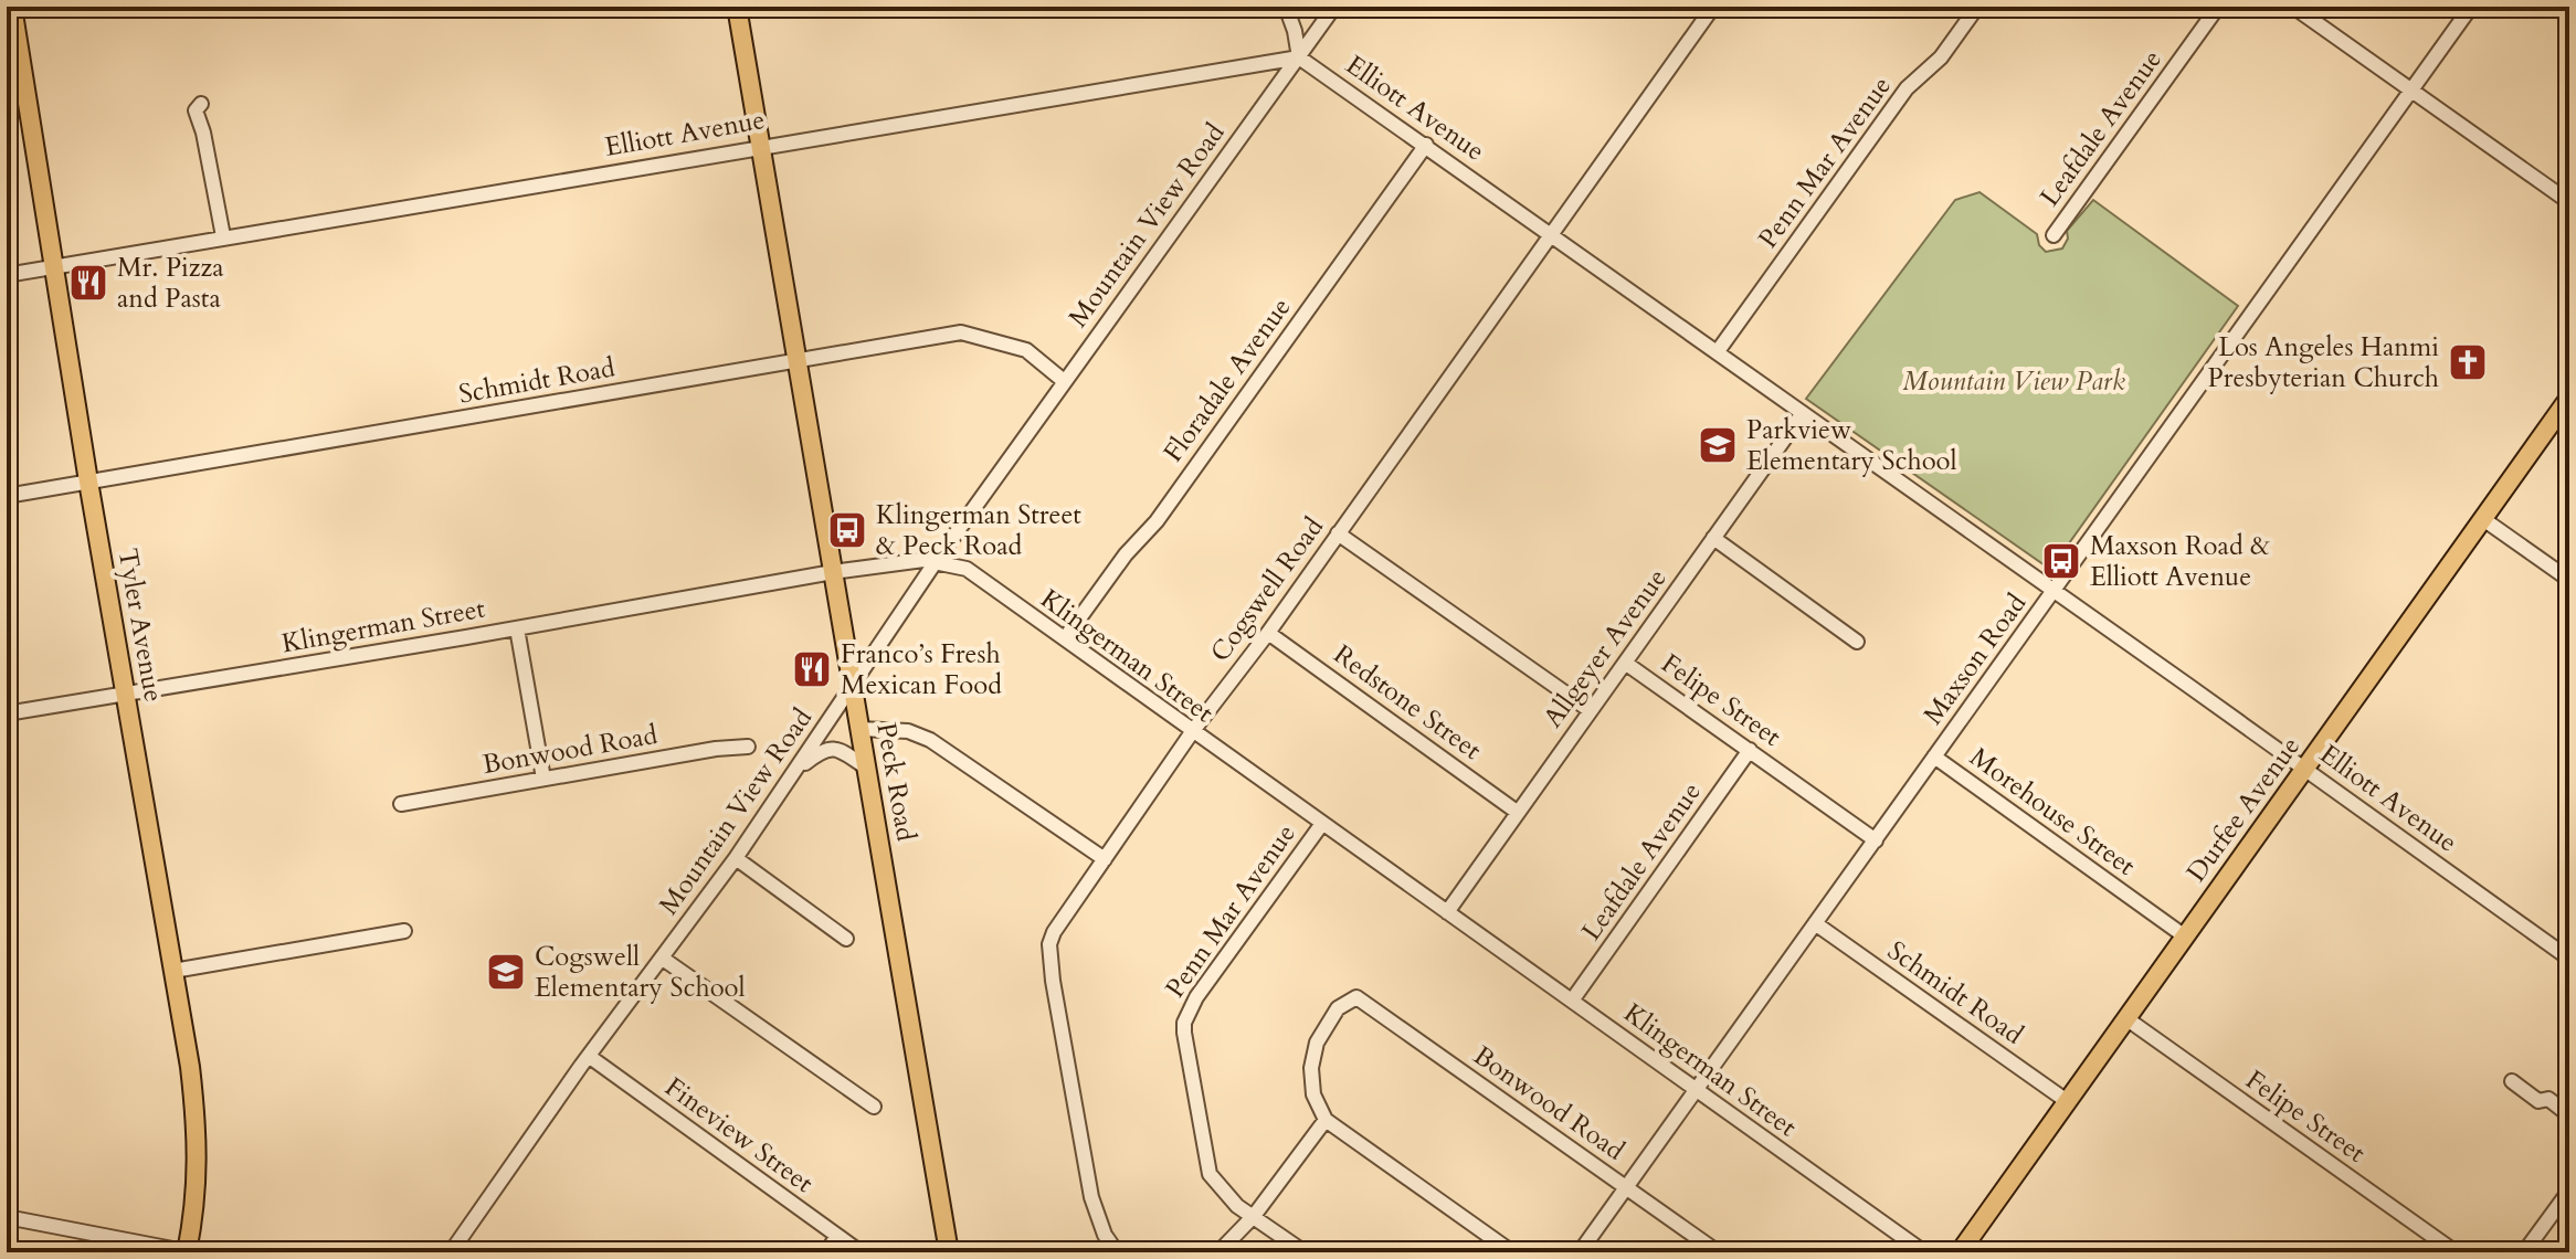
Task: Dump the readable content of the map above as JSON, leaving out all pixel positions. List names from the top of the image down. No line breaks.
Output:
{"streets":{"main road":["Tyler Avenue","Peck Road","Durfee Avenue"],"street":["Elliott Avenue","Leafdale Avenue","Penn Mar Avenue","Mountain View Road","Floradale Avenue","Schmidt Road","Cogswell Road","Klingerman Street","Allgeyer Avenue","Maxson Road","Felipe Street","Redstone Street","Bonwood Road","Morehouse Street","Fineview Street"]},"crossings":[["Elliott Avenue","Penn Mar Avenue"],["Elliott Avenue","Mountain View Road"],["Elliott Avenue","Floradale Avenue"],["Elliott Avenue","Cogswell Road"],["Elliott Avenue","Tyler Avenue"],["Elliott Avenue","Allgeyer Avenue"],["Elliott Avenue","Maxson Road"],["Elliott Avenue","Peck Road"],["Elliott Avenue","Durfee Avenue"],["Leafdale Avenue","Klingerman Street"],["Leafdale Avenue","Felipe Street"],["Penn Mar Avenue","Klingerman Street"],["Mountain View Road","Schmidt Road"],["Mountain View Road","Klingerman Street"],["Mountain View Road","Peck Road"],["Mountain View Road","Fineview Street"],["Floradale Avenue","Klingerman Street"],["Schmidt Road","Tyler Avenue"],["Schmidt Road","Maxson Road"],["Schmidt Road","Peck Road"],["Schmidt Road","Durfee Avenue"],["Cogswell Road","Klingerman Street"],["Cogswell Road","Redstone Street"],["Tyler Avenue","Klingerman Street"],["Klingerman Street","Allgeyer Avenue"],["Klingerman Street","Maxson Road"],["Klingerman Street","Peck Road"],["Allgeyer Avenue","Felipe Street"],["Allgeyer Avenue","Redstone Street"],["Maxson Road","Felipe Street"],["Maxson Road","Bonwood Road"],["Maxson Road","Morehouse Street"],["Felipe Street","Durfee Avenue"],["Durfee Avenue","Morehouse Street"]],"parks":["Mountain View Park"],"places":{"restaurant":["Mr. Pizza and Pasta","Franco’s Fresh Mexican Food"],"church":["Los Angeles Hanmi Presbyterian Church"],"school or university":["Parkview Elementary School","Cogswell Elementary School"],"bus stop":["Klingerman Street & Peck Road","Maxson Road & Elliott Avenue"]}}
